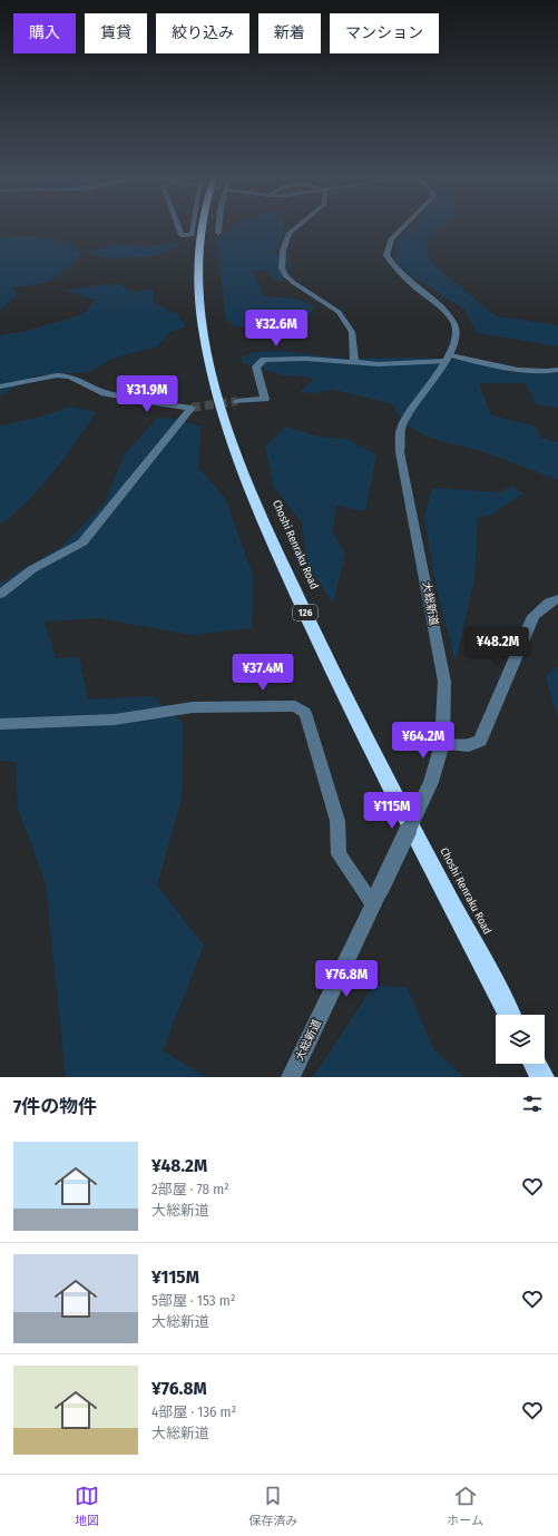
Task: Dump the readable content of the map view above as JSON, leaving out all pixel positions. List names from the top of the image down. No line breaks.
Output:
{"streets":{"highway":["Choshi Renraku Road","126"],"street":["大総新道"]},"page":{"chip":["購入","賃貸","絞り込み","新着","マンション"],"price":["¥32.6M","¥31.9M","¥48.2M","¥37.4M","¥64.2M","¥115M","¥76.8M"],"heading":"7件の物件","list":[{"name":"¥48.2M","note":"2部屋 · 78 m² · 大総新道"},{"name":"¥115M","note":"5部屋 · 153 m² · 大総新道"},{"name":"¥76.8M","note":"4部屋 · 136 m² · 大総新道"}],"tabs":["地図","保存済み","ホーム"]}}
